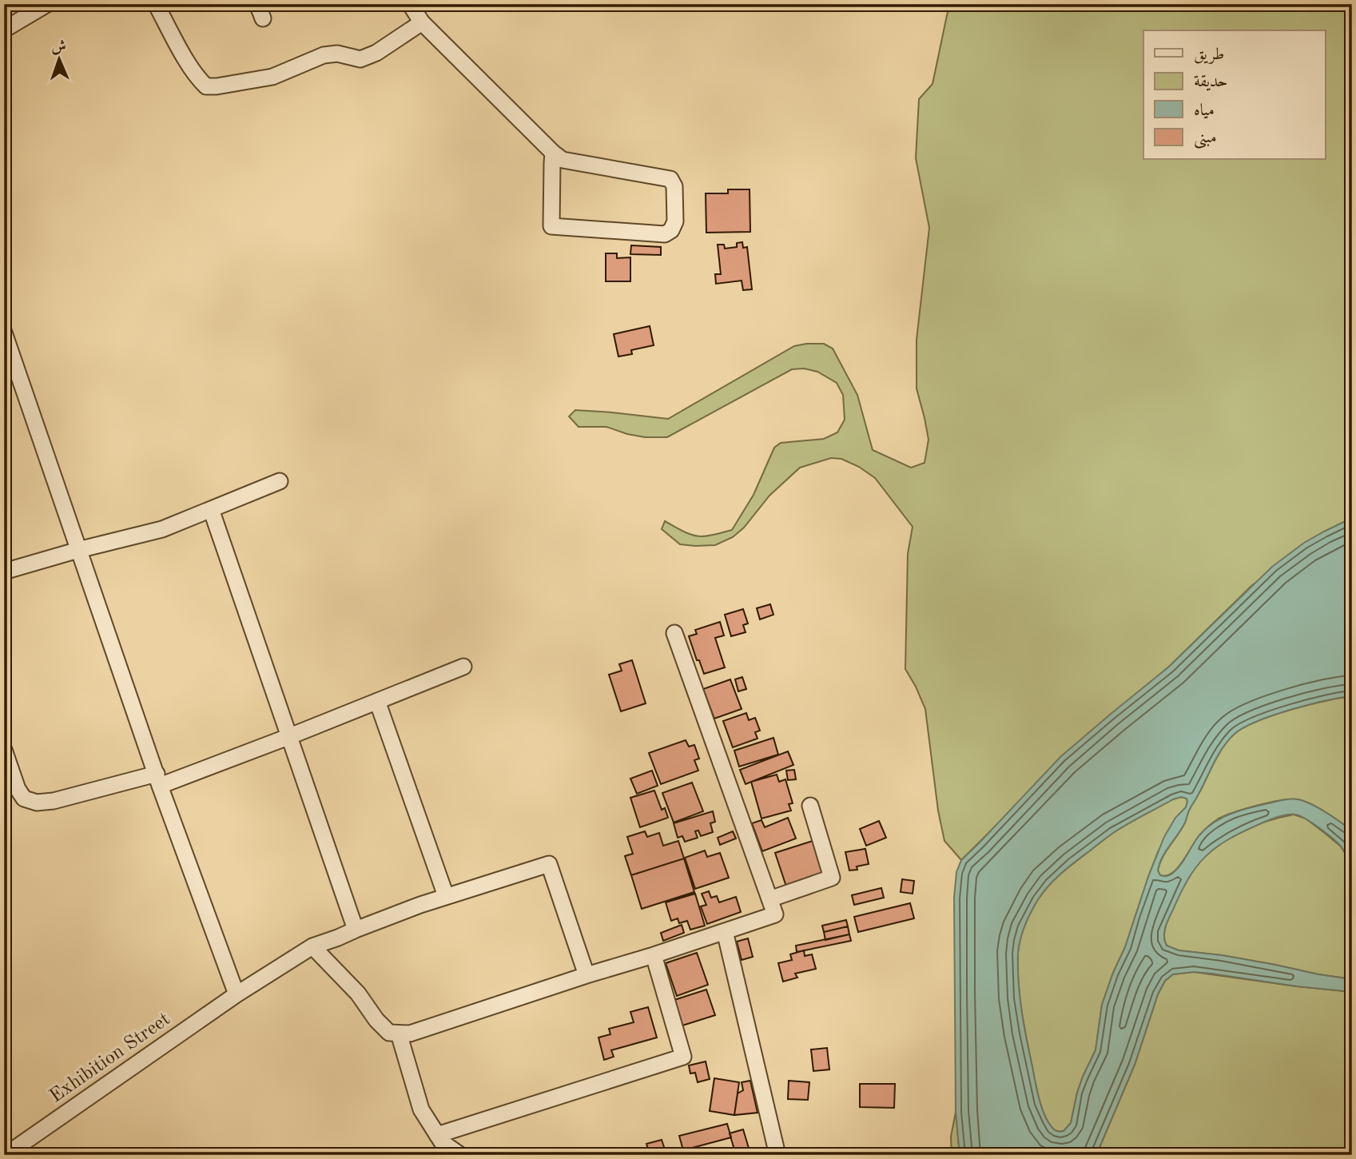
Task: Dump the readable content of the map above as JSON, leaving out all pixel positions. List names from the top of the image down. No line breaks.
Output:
{"streets":{"street":["Exhibition Street"]},"legend":["طريق","حديقة","مياه","مبنى"],"north":"top"}
